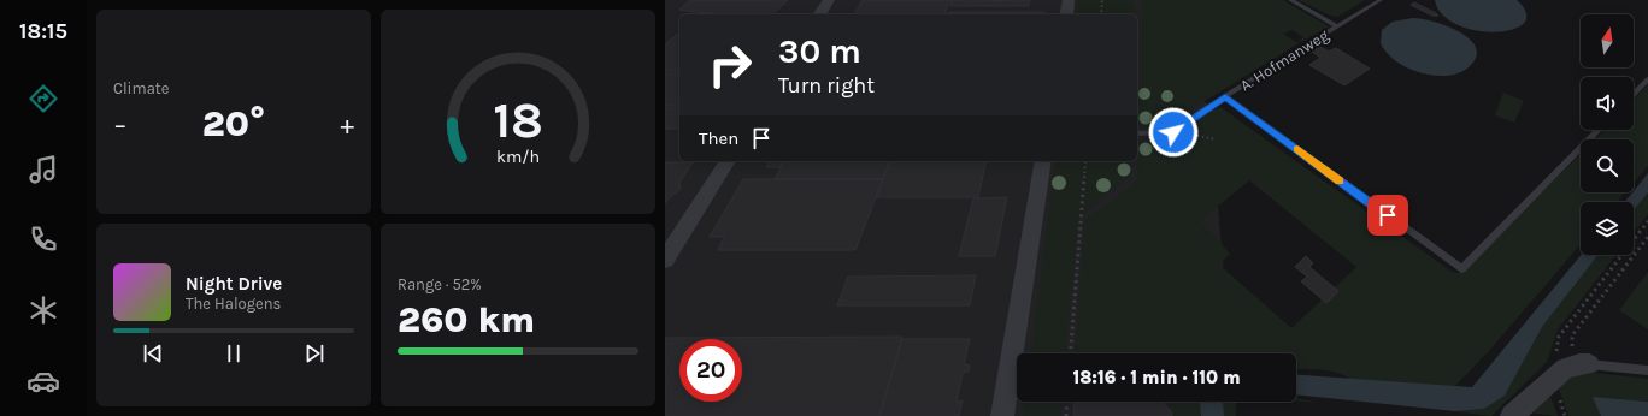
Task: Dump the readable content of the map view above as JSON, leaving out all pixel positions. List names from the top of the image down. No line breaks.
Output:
{"streets":{"lane":["A. Hofmanweg"]},"north":"top","page":{"tabs":"18:15","tile":["Climate",["Range · 52%","260 km"]],"turn":["30 m","Turn right"],"heat":["−","20°","+"],"then":"Then","song":["Night Drive","The Halogens"],"limit":"20","trip":"18:16 · 1 min · 110 m","gauge":["18","km/h"]}}
